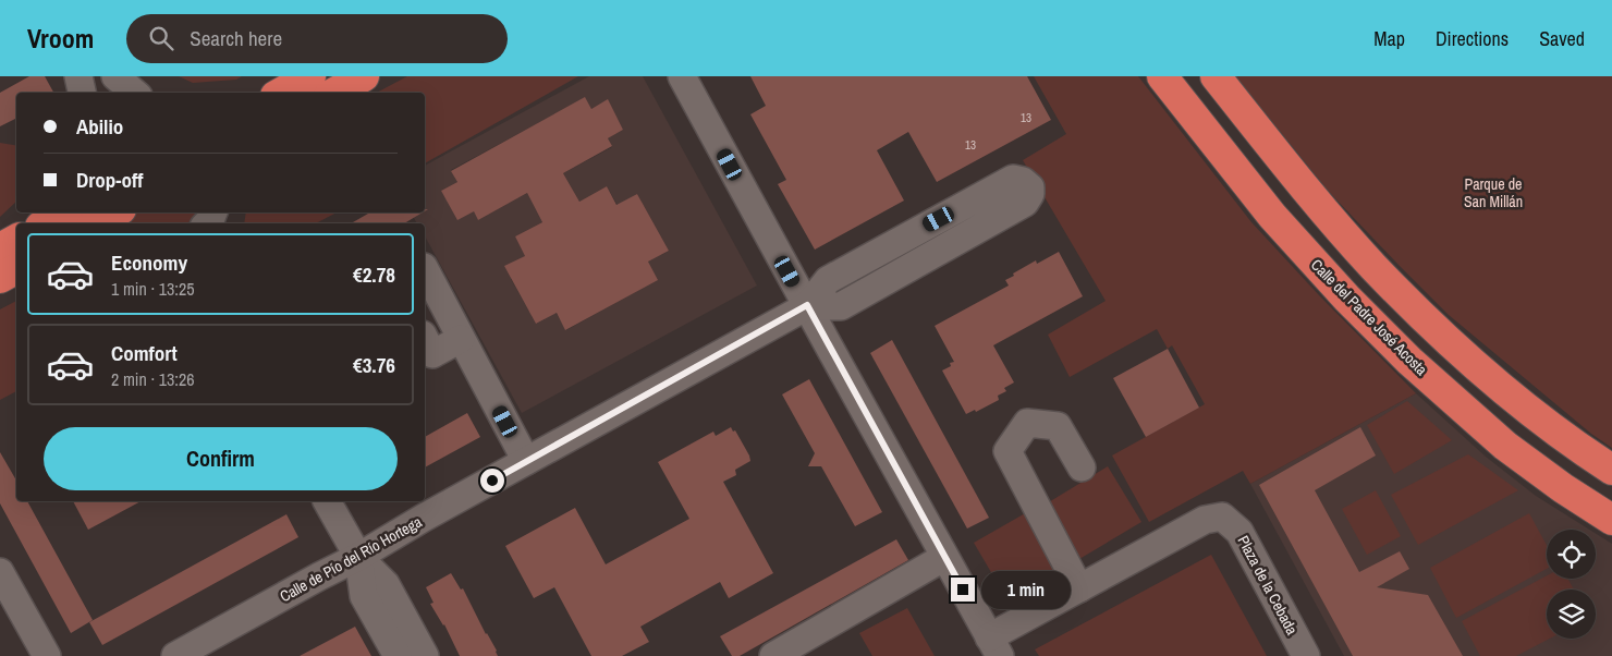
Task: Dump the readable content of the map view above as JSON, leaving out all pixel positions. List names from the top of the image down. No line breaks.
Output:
{"streets":{"highway":["Calle del Padre José Acosta"],"street":["Calle de Pío del Río Hortega","Plaza de la Cebada"]},"parks":["Parque de San Millán"],"house_numbers":["13","13"],"page":{"header":"Vroom","search":"Search here","nav":["Map","Directions","Saved"],"banner":["Abilio","Drop-off"],"list":[{"name":"Economy","note":"1 min · 13:25","value":"€2.78"},{"name":"Comfort","note":"2 min · 13:26","value":"€3.76"}],"buttons":"Confirm","bubble":"1 min"}}
